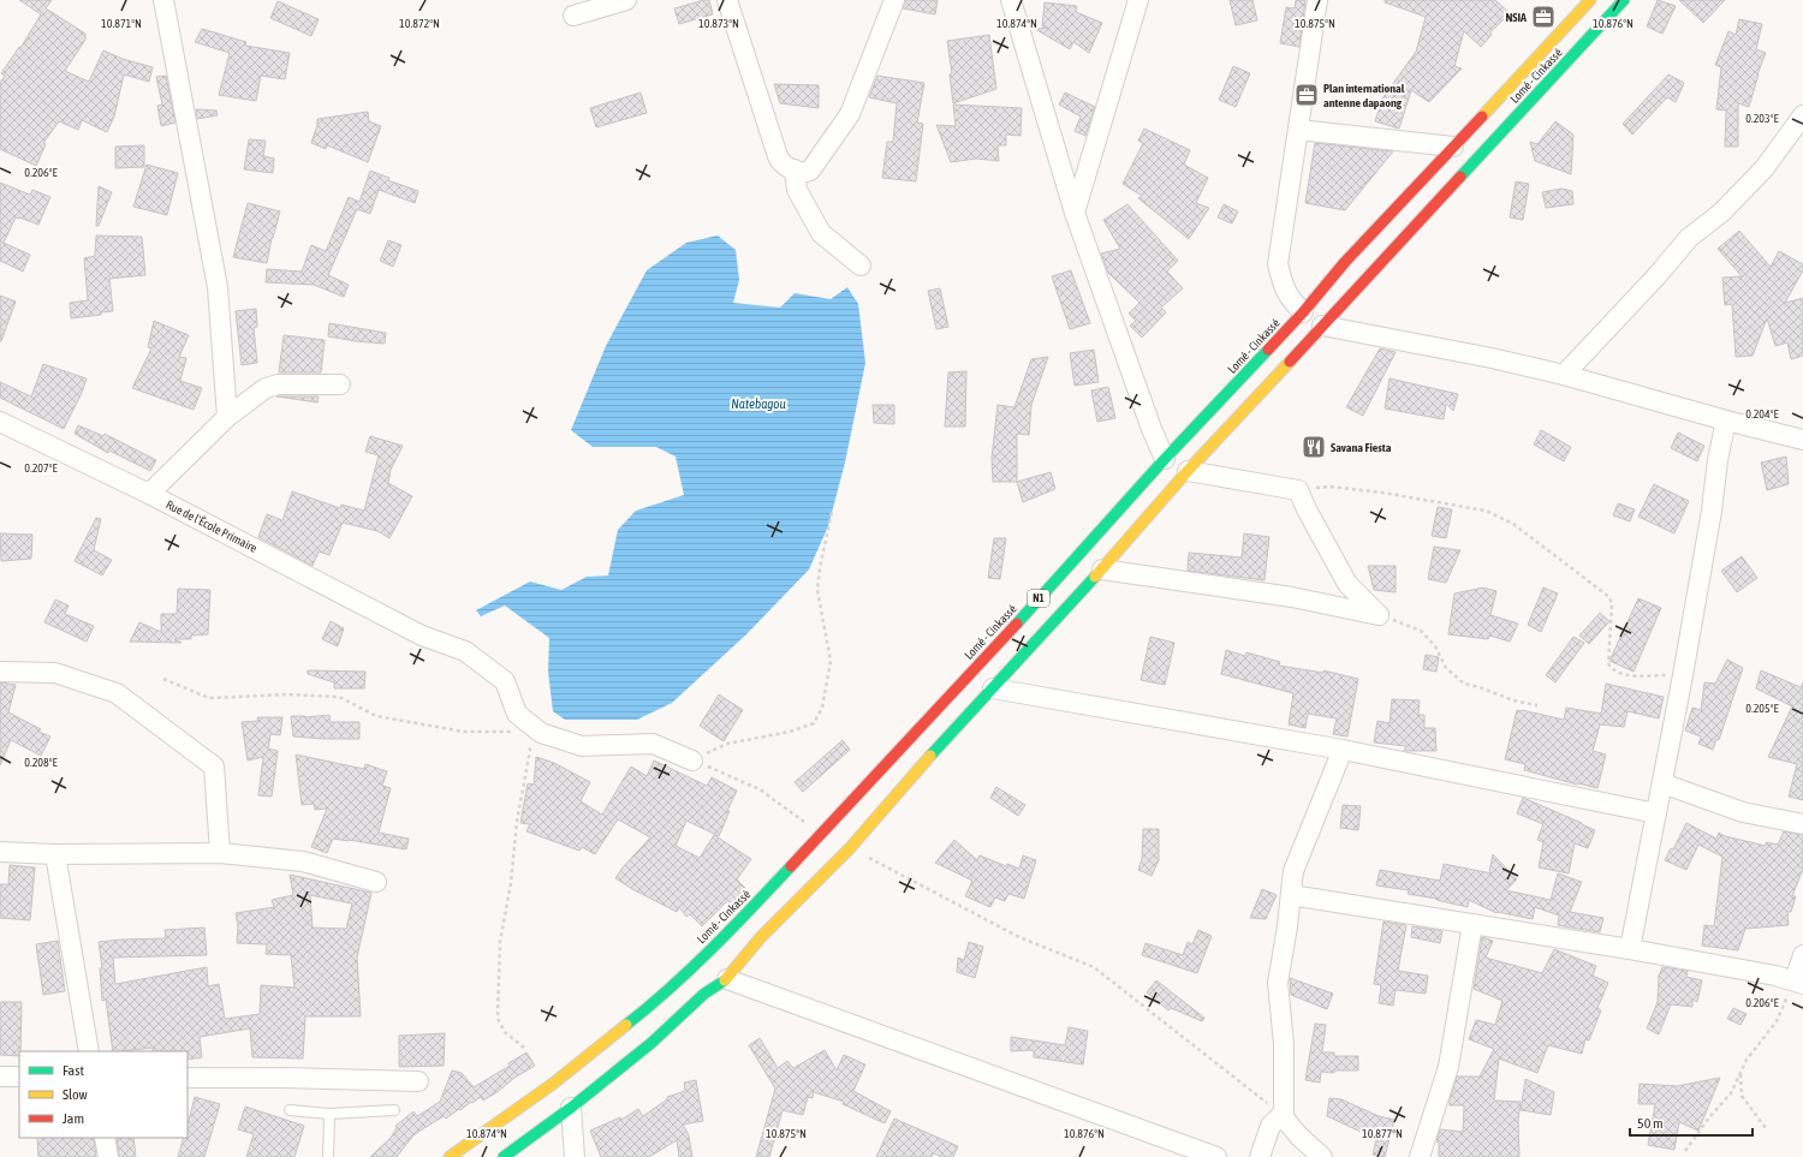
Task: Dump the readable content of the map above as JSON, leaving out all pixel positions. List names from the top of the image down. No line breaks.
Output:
{"streets":{"highway":["Lomé - Cinkassé","N1"],"street":["Rue de l'École Primaire"]},"water":["Natebagou"],"places":{"office":["NSIA","Plan international antenne dapaong"],"restaurant":["Savana Fiesta"]},"legend":["Fast","Slow","Jam"],"scale_bar":"50 m","coordinates":["10.871°N","10.872°N","10.873°N","10.874°N","10.875°N","10.876°N","0.203°E","0.206°E","0.204°E","0.207°E","0.205°E","0.208°E","10.877°N"]}
